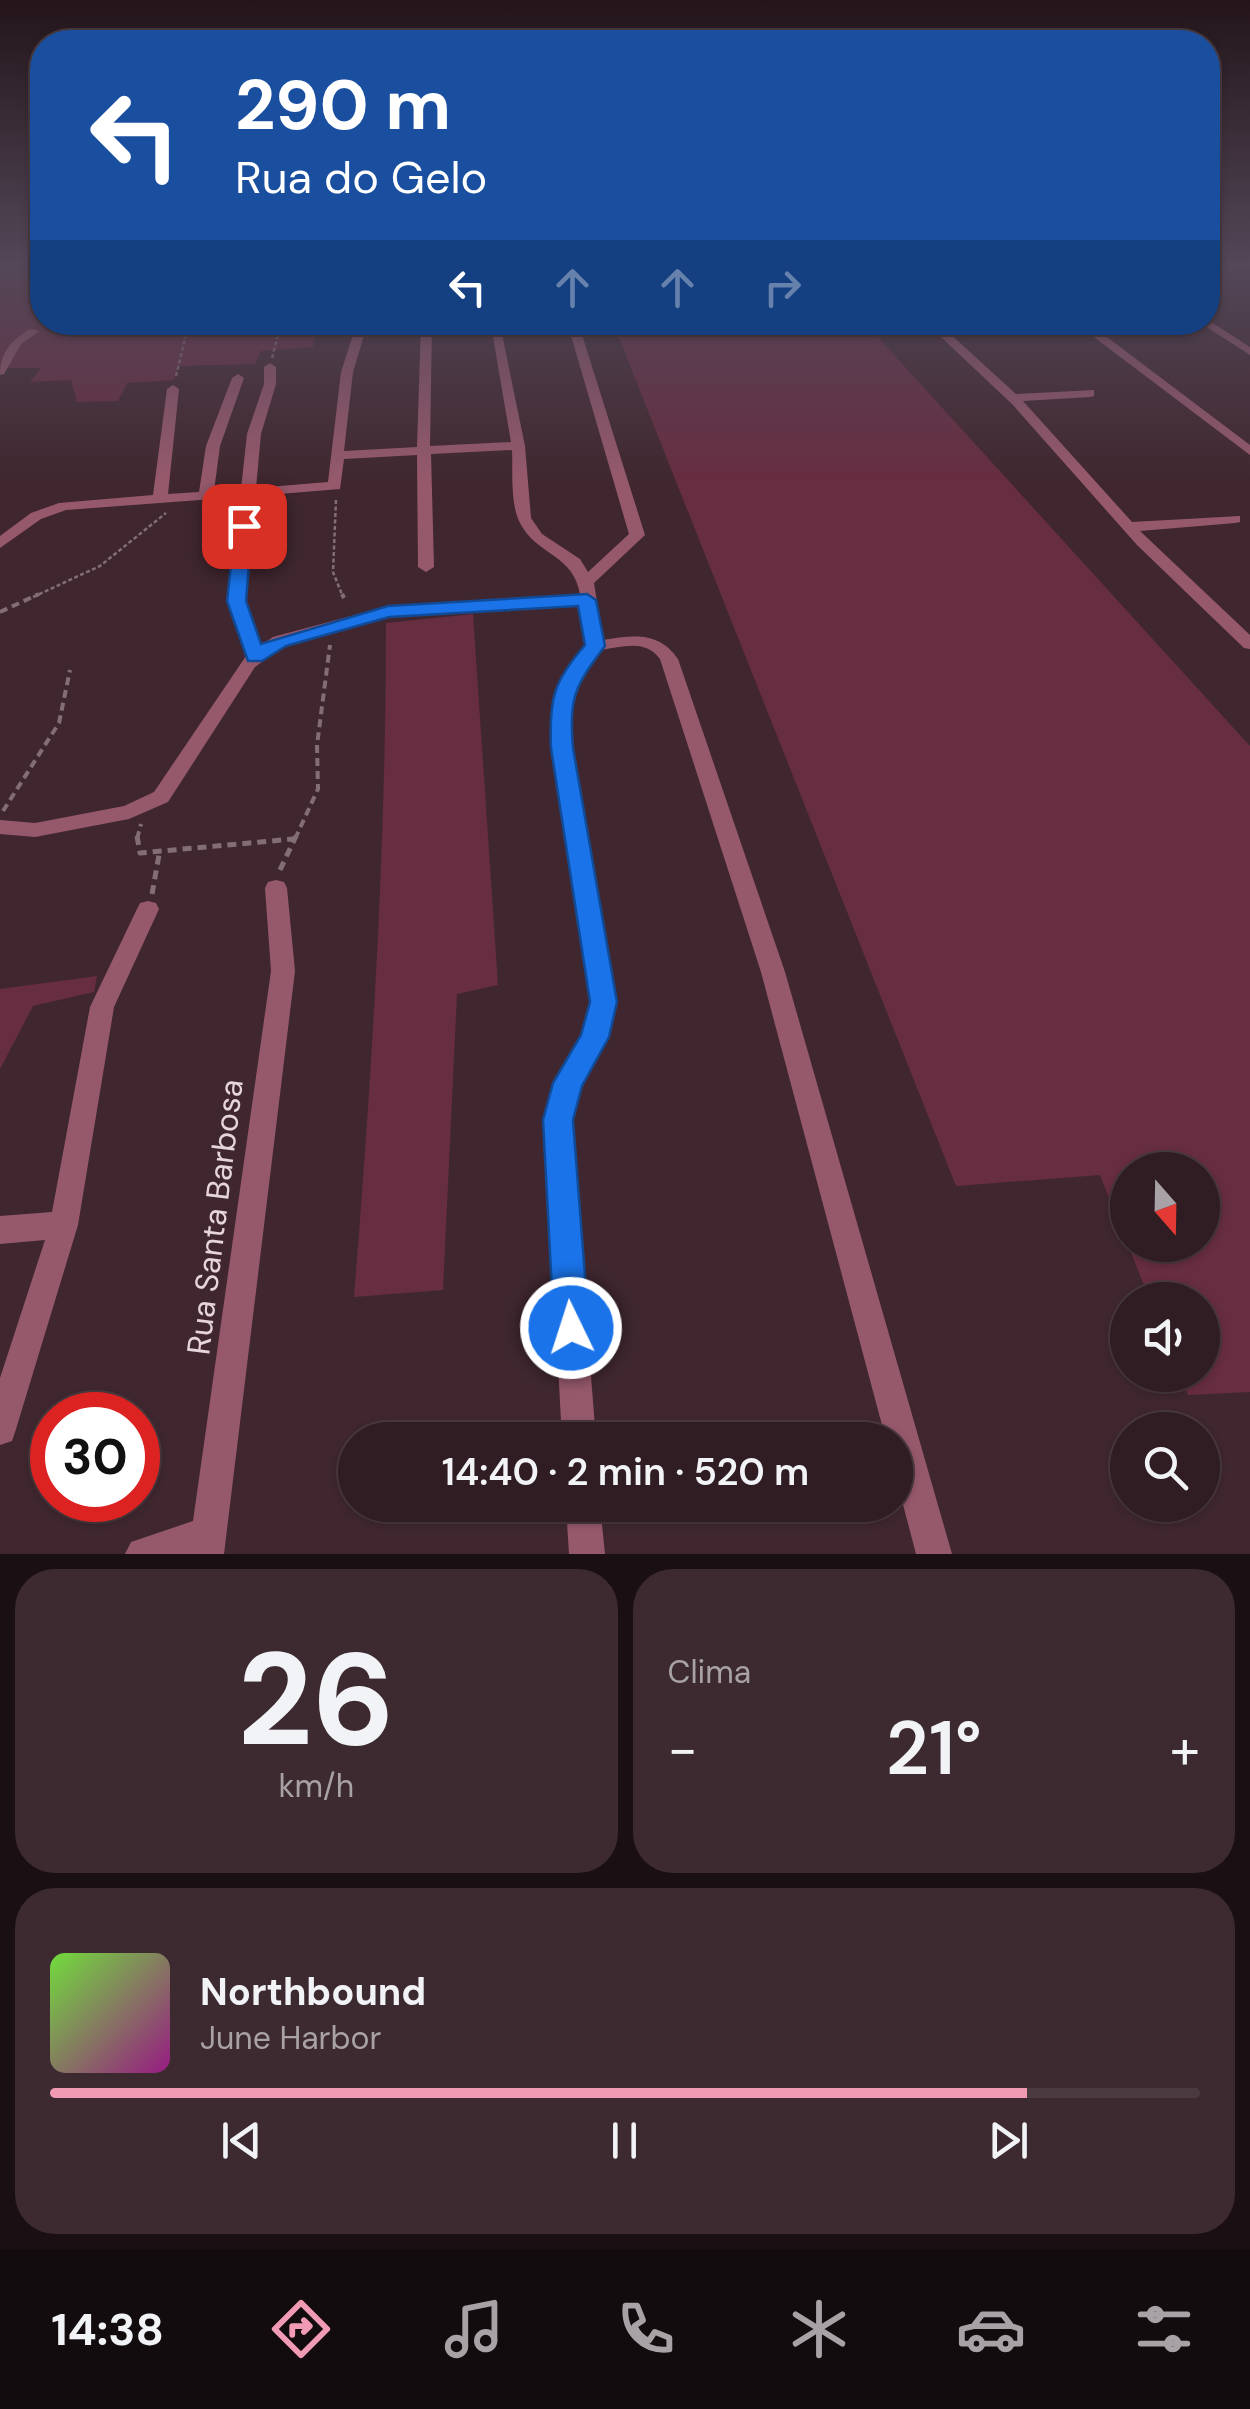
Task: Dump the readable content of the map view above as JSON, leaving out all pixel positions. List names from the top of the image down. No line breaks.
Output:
{"streets":{"street":["Rua Santa Barbosa"]},"north":"bottom","page":{"turn":["290 m","Rua do Gelo"],"limit":"30","trip":"14:40 · 2 min · 520 m","tile":[["26","km/h"],"Clima"],"heat":["−","21°","+"],"song":["Northbound","June Harbor"],"tabs":"14:38"}}
